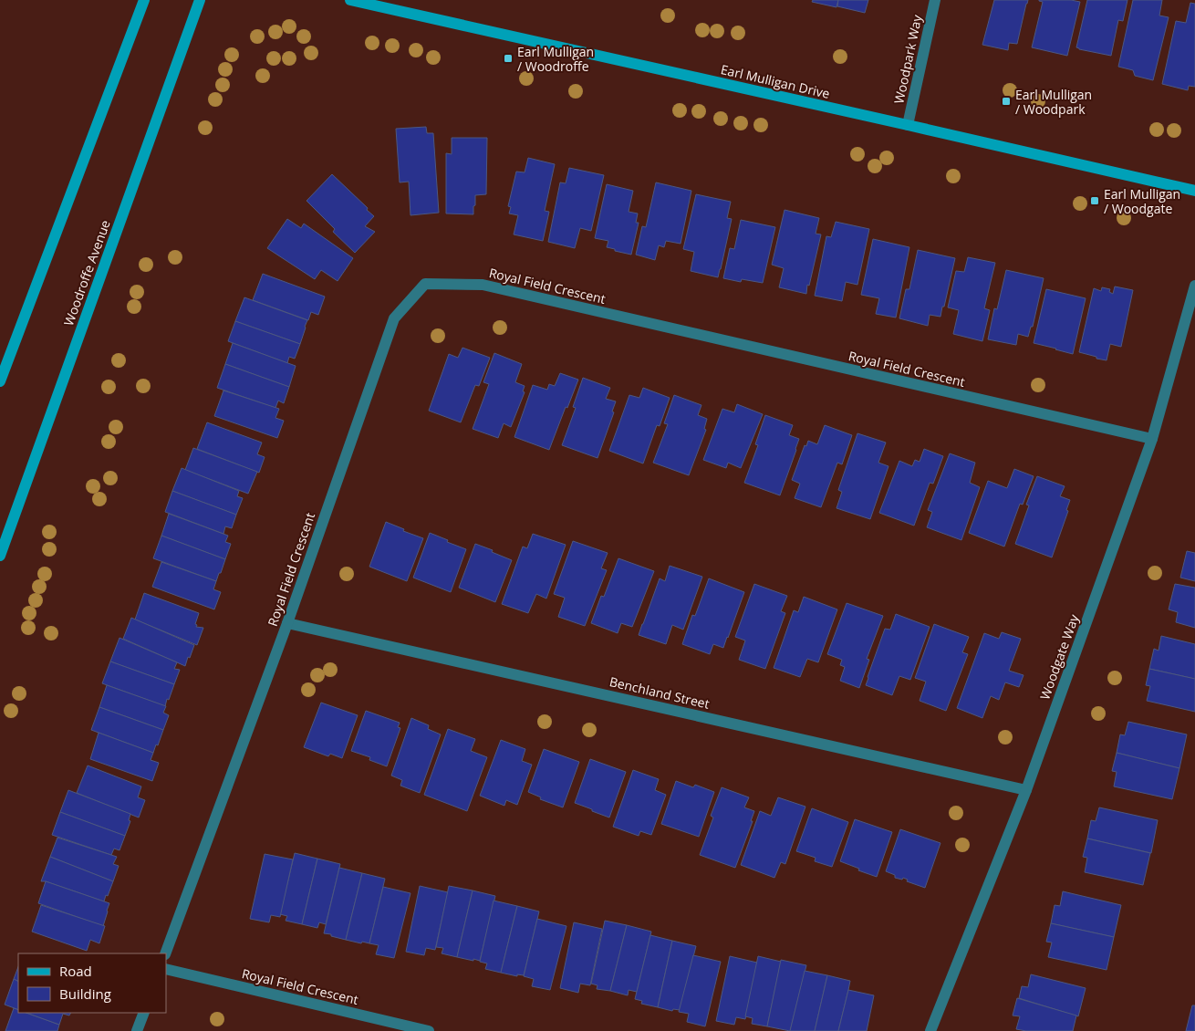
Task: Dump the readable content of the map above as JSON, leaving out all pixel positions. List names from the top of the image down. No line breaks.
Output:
{"streets":{"main road":["Earl Mulligan Drive","Woodroffe Avenue"],"street":["Woodpark Way","Royal Field Crescent","Woodgate Way","Benchland Street"]},"crossings":[["Woodpark Way","Earl Mulligan Drive"],["Royal Field Crescent","Woodgate Way"],["Royal Field Crescent","Benchland Street"],["Woodgate Way","Benchland Street"]],"places":{"transit":["Earl Mulligan / Woodroffe","Earl Mulligan / Woodpark","Earl Mulligan / Woodgate"]},"legend":["Road","Building"]}
